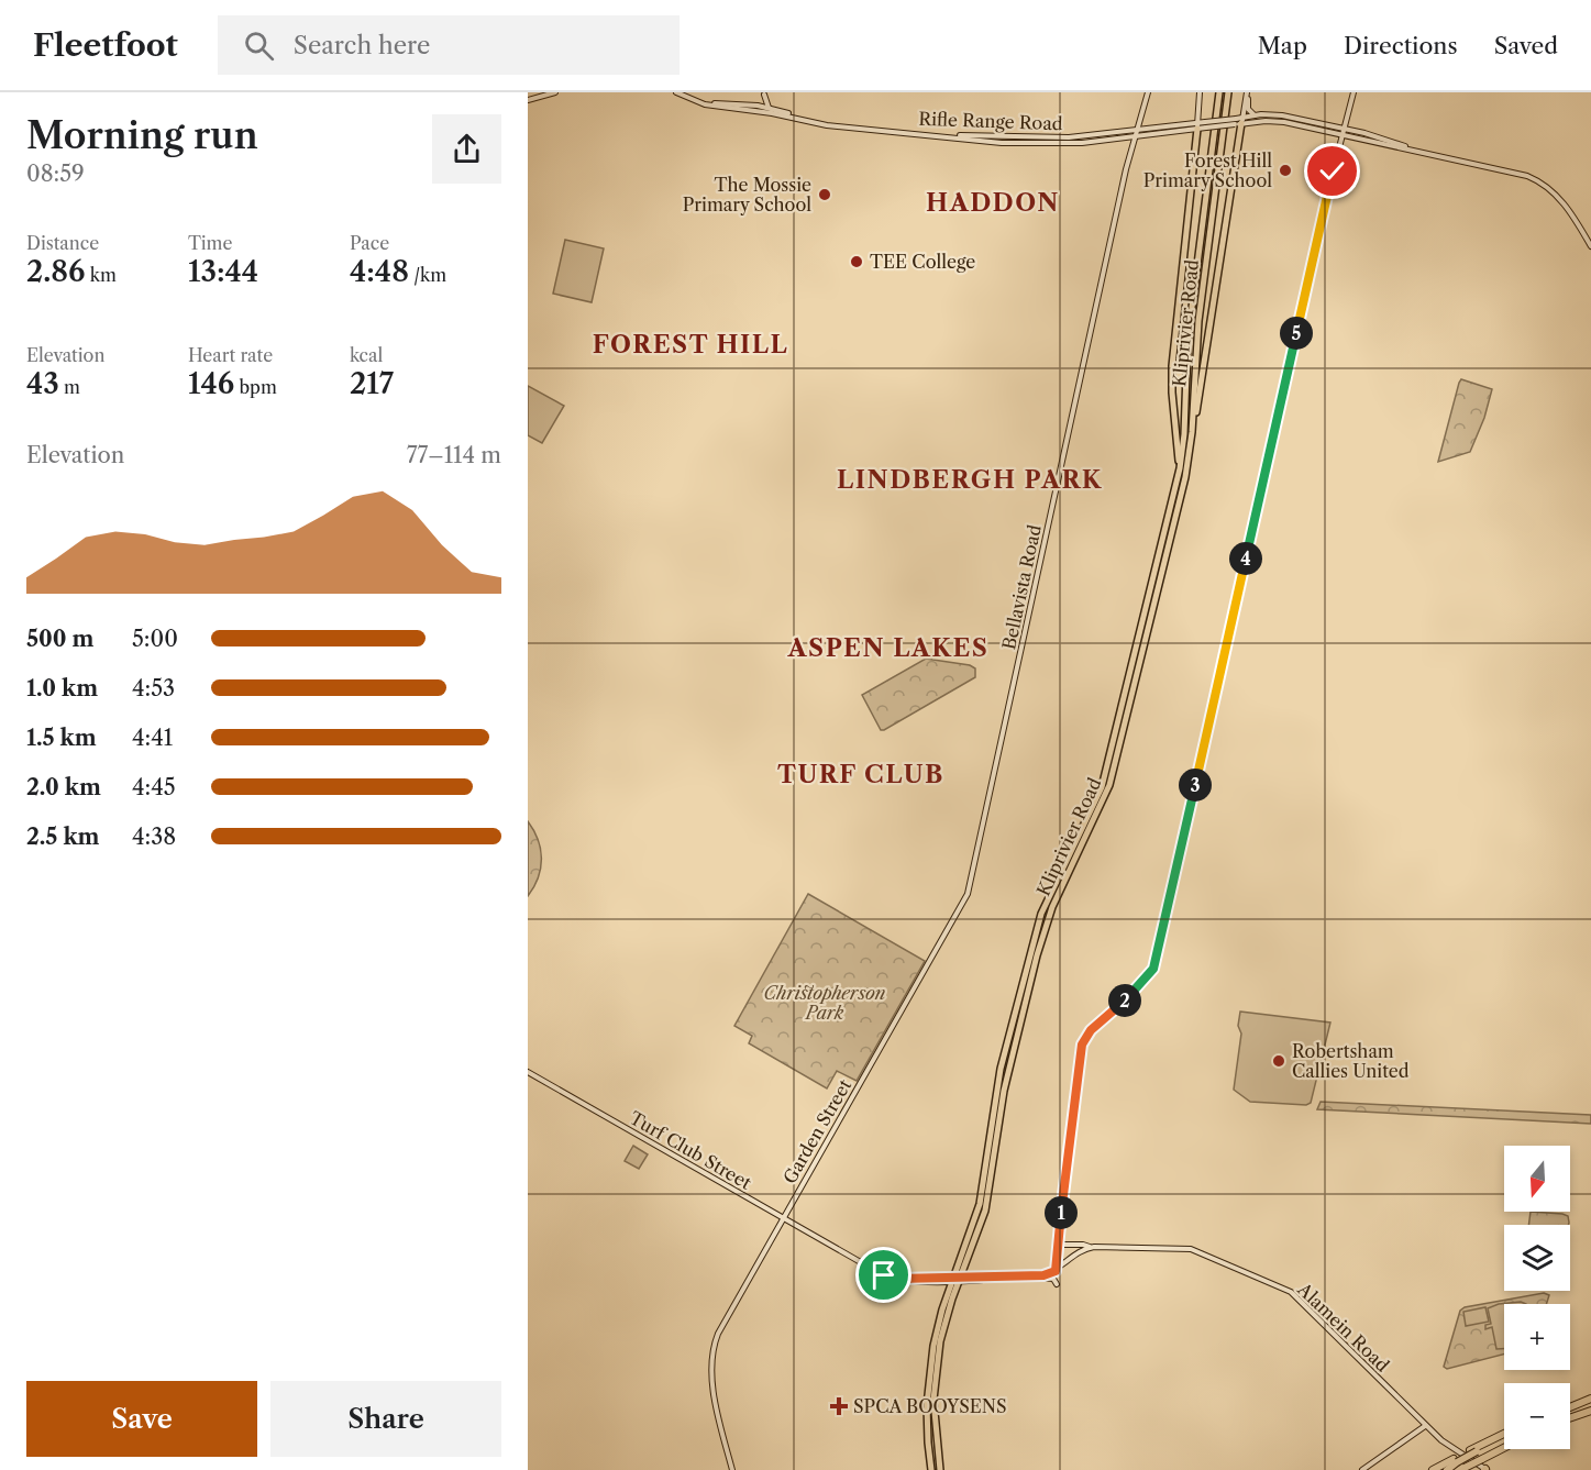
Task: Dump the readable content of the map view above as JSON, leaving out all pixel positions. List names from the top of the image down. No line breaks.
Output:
{"streets":{"main road":["Rifle Range Road","Kliprivier Road","Bellavista Road","Garden Street","Turf Club Street","Alamein Road"]},"crossings":[["Rifle Range Road","Bellavista Road"],["Kliprivier Road","Turf Club Street"],["Bellavista Road","Garden Street"],["Garden Street","Turf Club Street"]],"districts":["HADDON","FOREST HILL","LINDBERGH PARK","ASPEN LAKES","TURF CLUB"],"parks":["Christopherson Park"],"places":{"other":["Forest Hill Primary School","The Mossie Primary School","TEE College","Robertsham Callies United"],"health":["SPCA BOOYSENS"]},"north":"bottom","page":{"header":"Fleetfoot","search":"Search here","nav":["Map","Directions","Saved"],"heading":["Morning run","08:59"],"stats":[["Distance","2.86 km"],["Time","13:44"],["Pace","4:48 /km"],["Elevation","43 m"],["Heart rate","146 bpm"],["kcal","217"]],"pins":["5","4","3","2","1"],"chart":["Elevation","77–114 m"],"list":[{"name":"500 m","note":"5:00"},{"name":"1.0 km","note":"4:53"},{"name":"1.5 km","note":"4:41"},{"name":"2.0 km","note":"4:45"},{"name":"2.5 km","note":"4:38"}],"map_buttons":["+","−"],"buttons":["Save","Share"]}}
